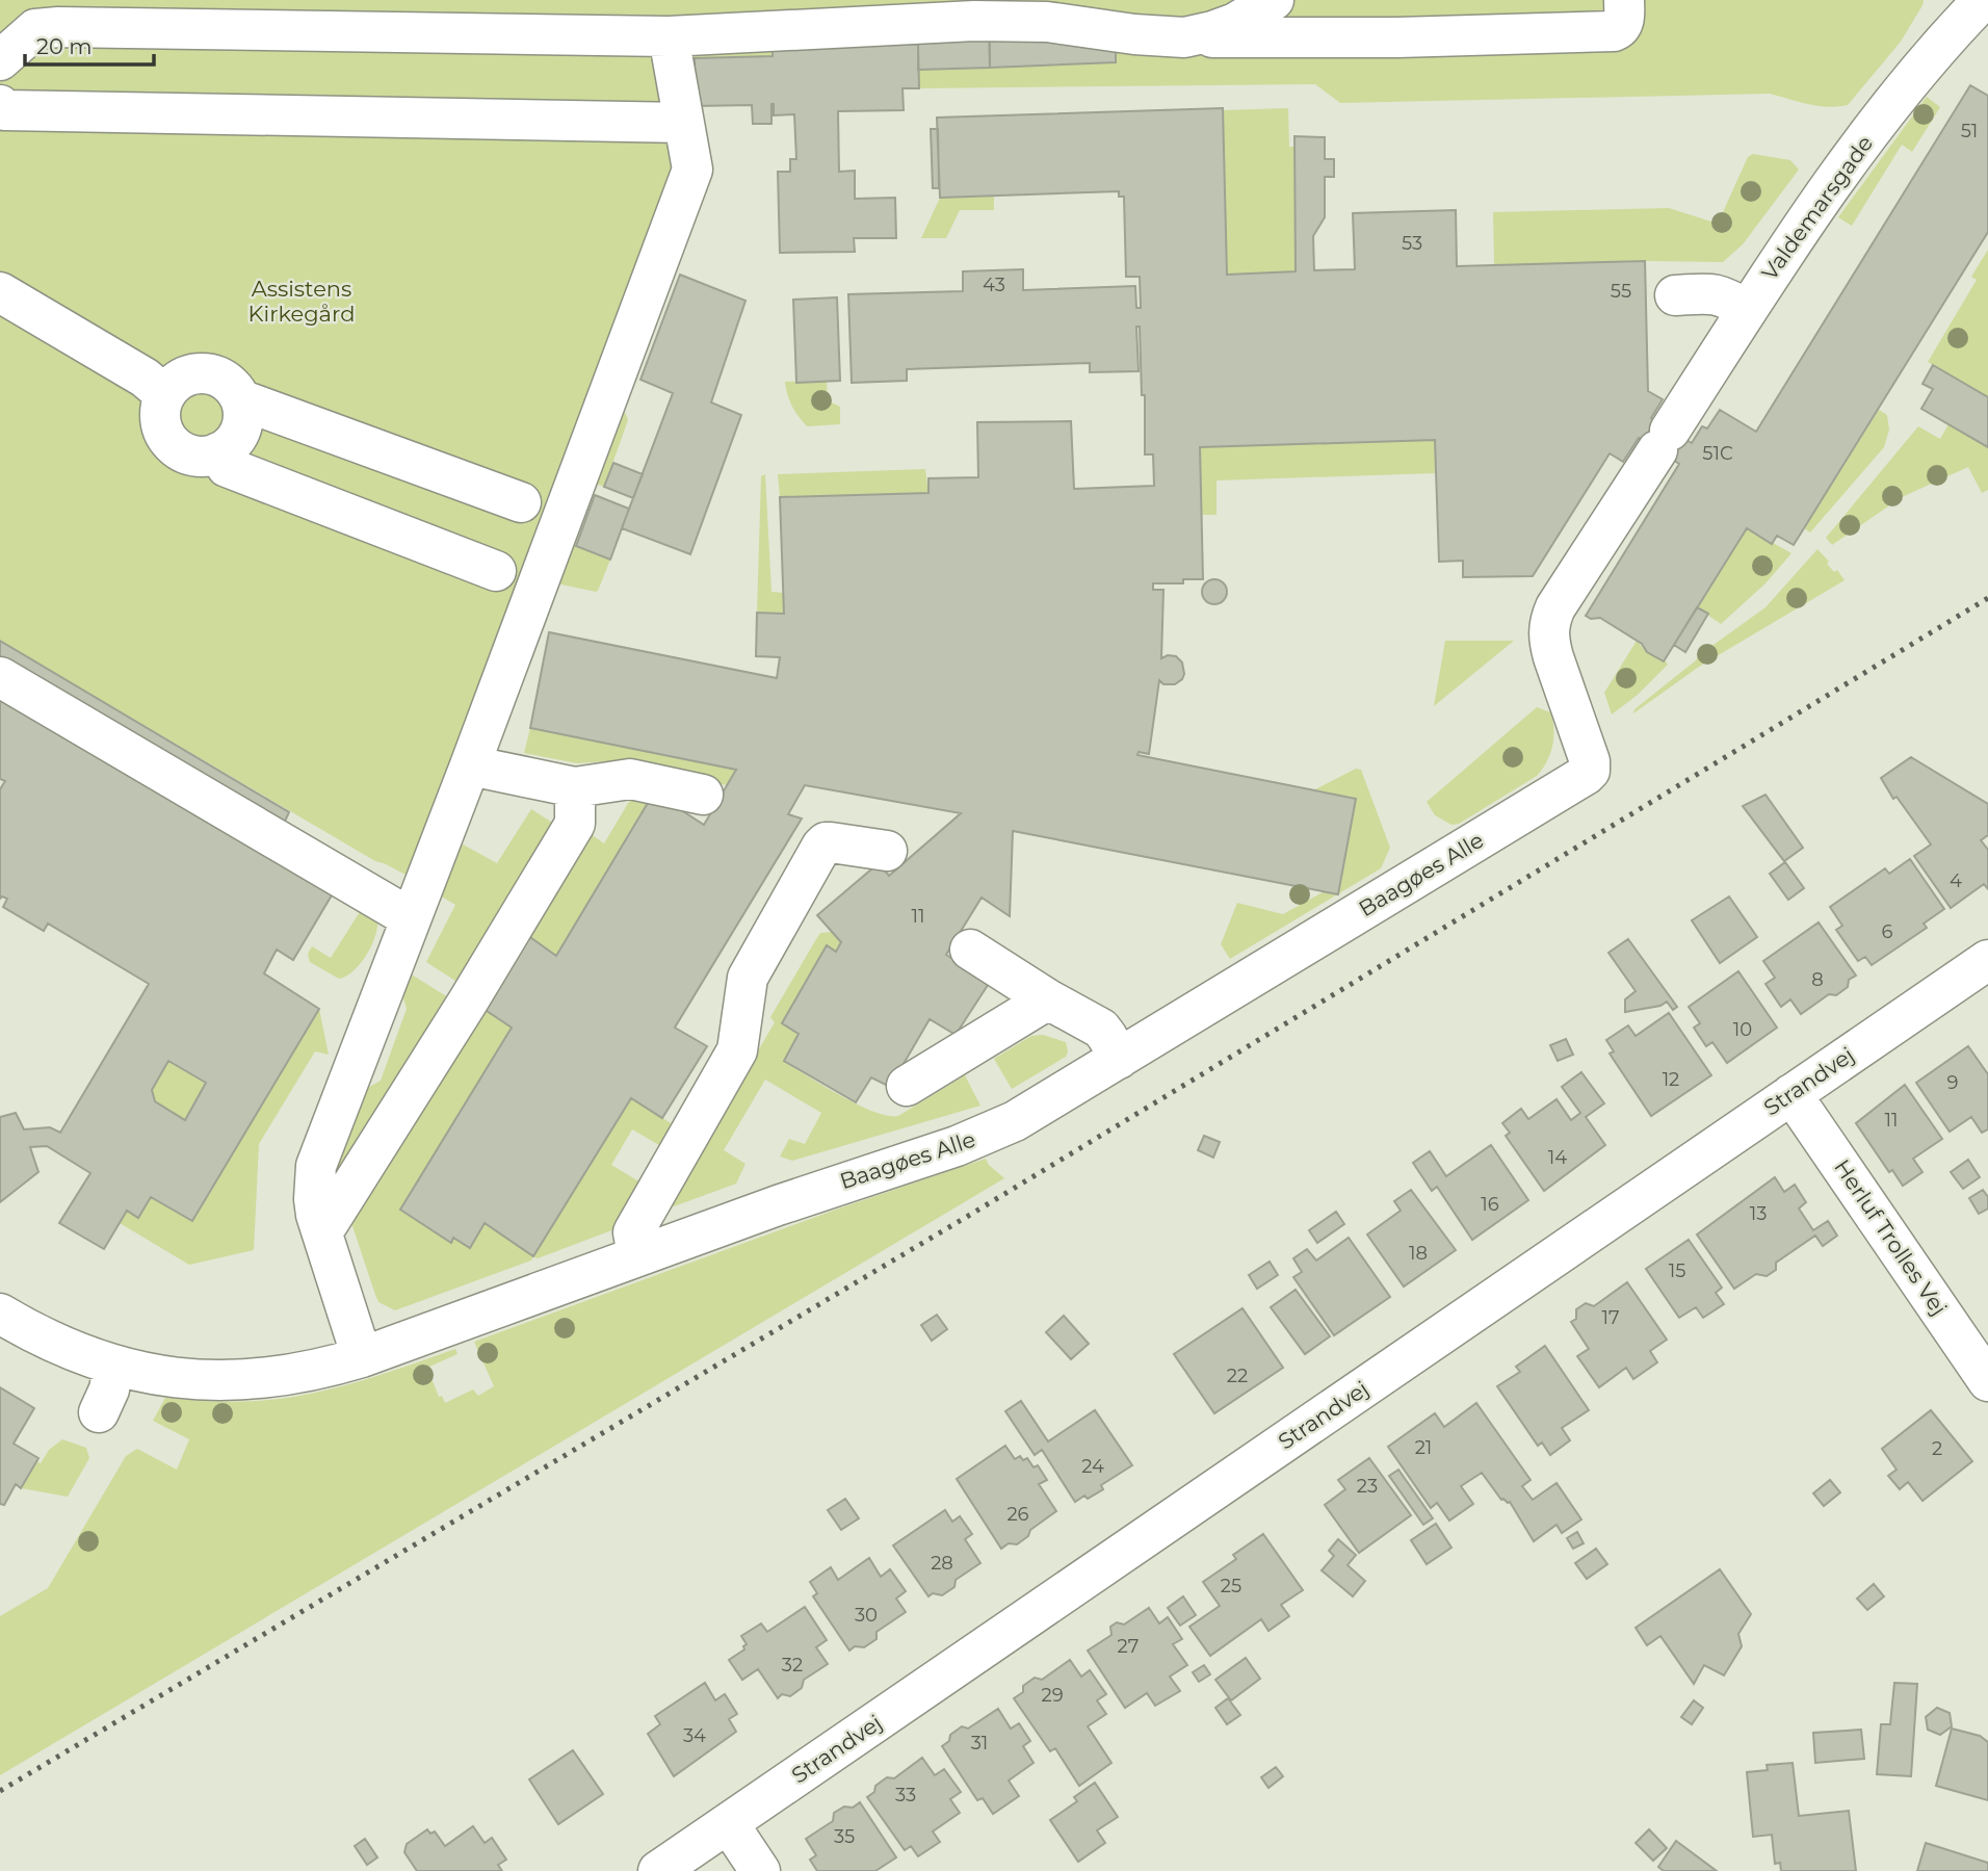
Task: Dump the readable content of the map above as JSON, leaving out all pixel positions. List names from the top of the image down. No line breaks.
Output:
{"streets":{"street":["Valdemarsgade","Baagøes Alle","Strandvej","Herluf Trolles Vej"]},"crossings":[["Valdemarsgade","Baagøes Alle"],["Strandvej","Herluf Trolles Vej"]],"parks":["Assistens Kirkegård"],"house_numbers":["51","53","43","55","51C","4","11","6","8","10","12","9","11","14","16","13","18","15","17","22","21","2","24","23","26","28","25","30","27","32","29","34","31","33","35"],"scale_bar":"20 m"}
